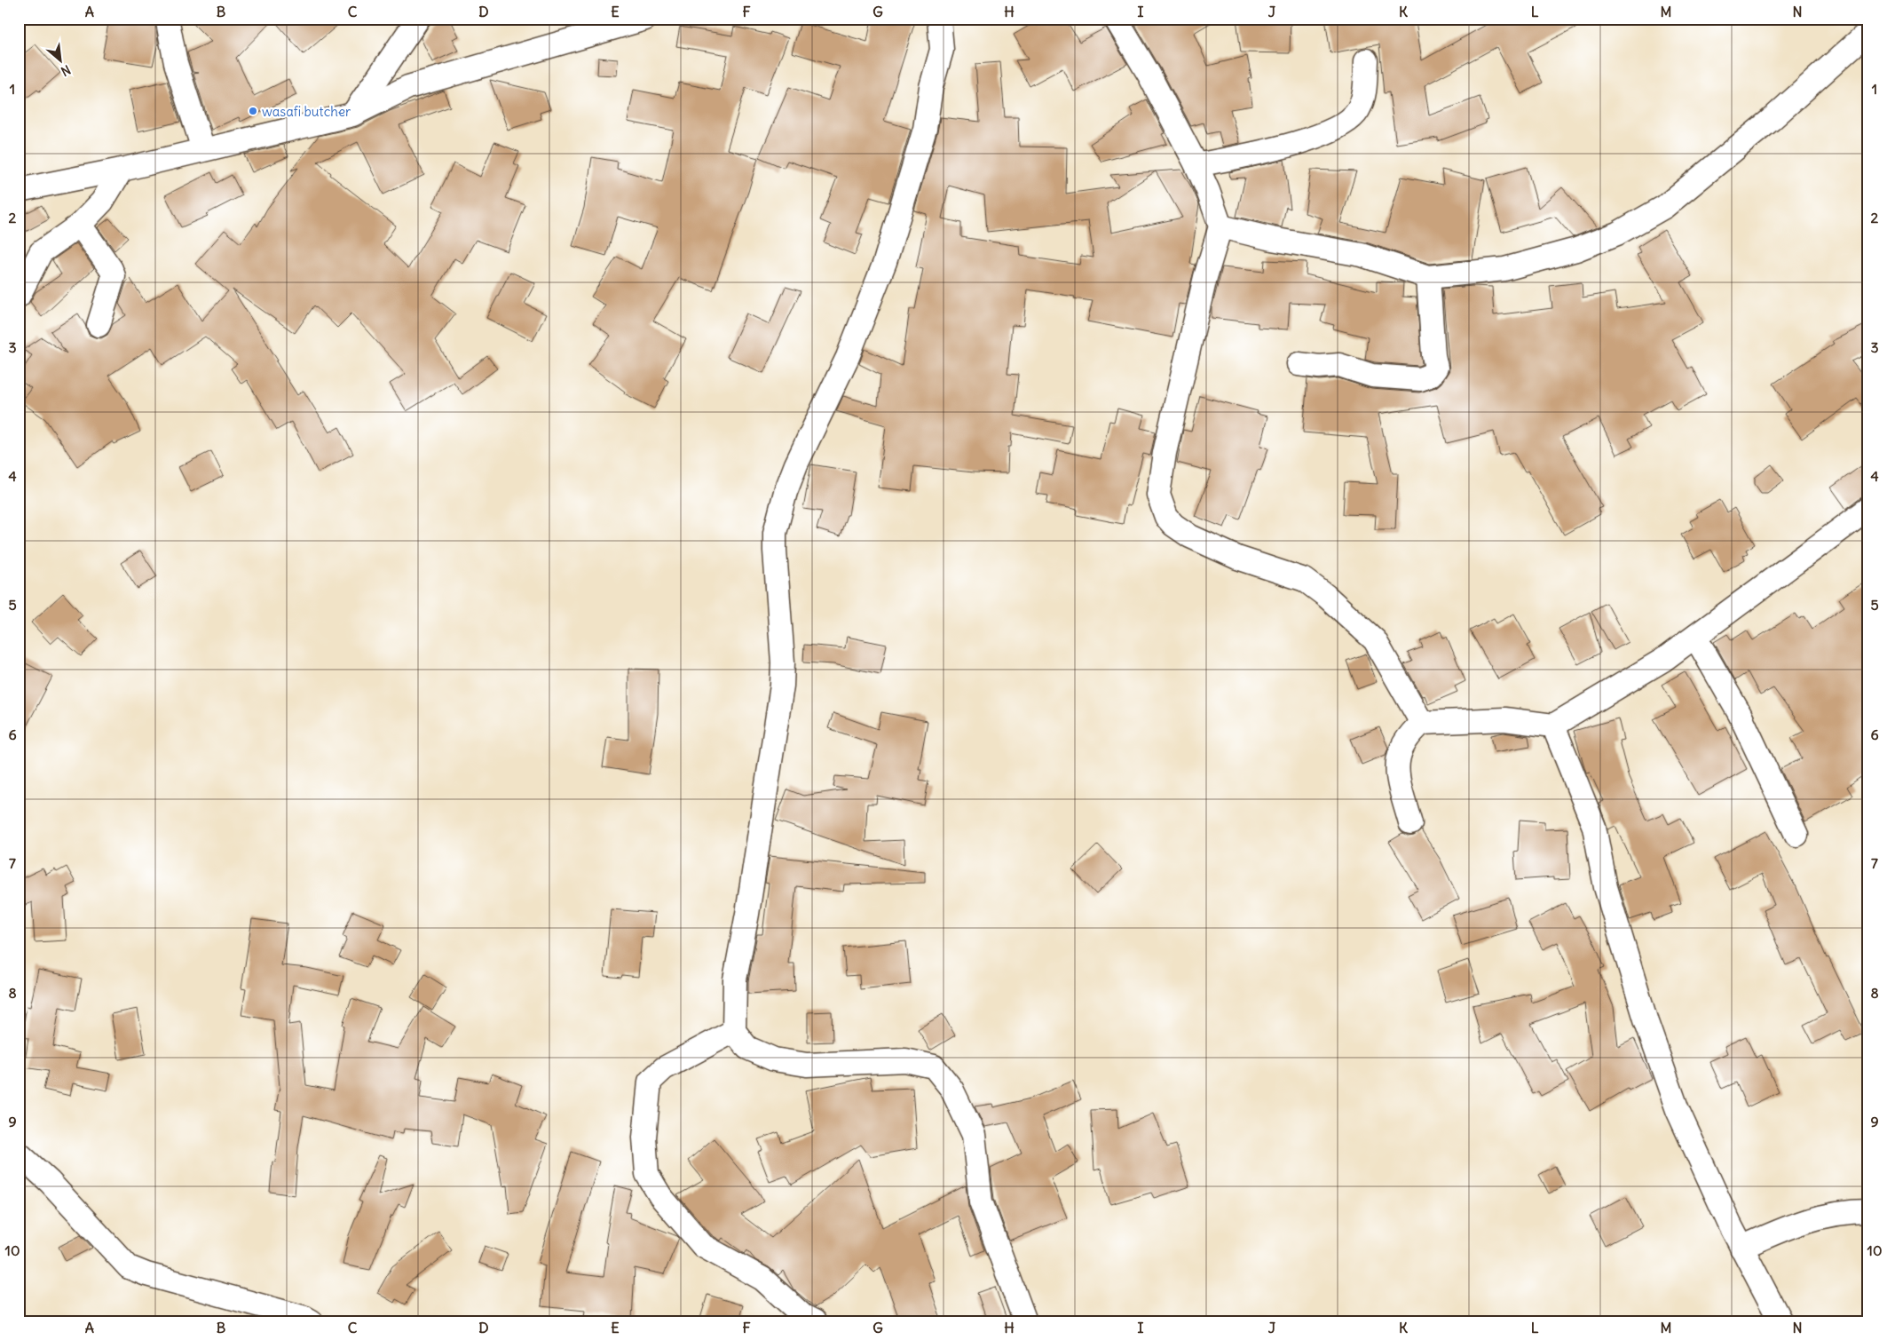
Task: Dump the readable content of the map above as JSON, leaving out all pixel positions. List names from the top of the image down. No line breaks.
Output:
{"places":["wasafi butcher"],"north":"bottom right","grid":{"columns":["A","B","C","D","E","F","G","H","I","J","K","L","M","N"],"rows":["1","2","3","4","5","6","7","8","9","10"]}}
